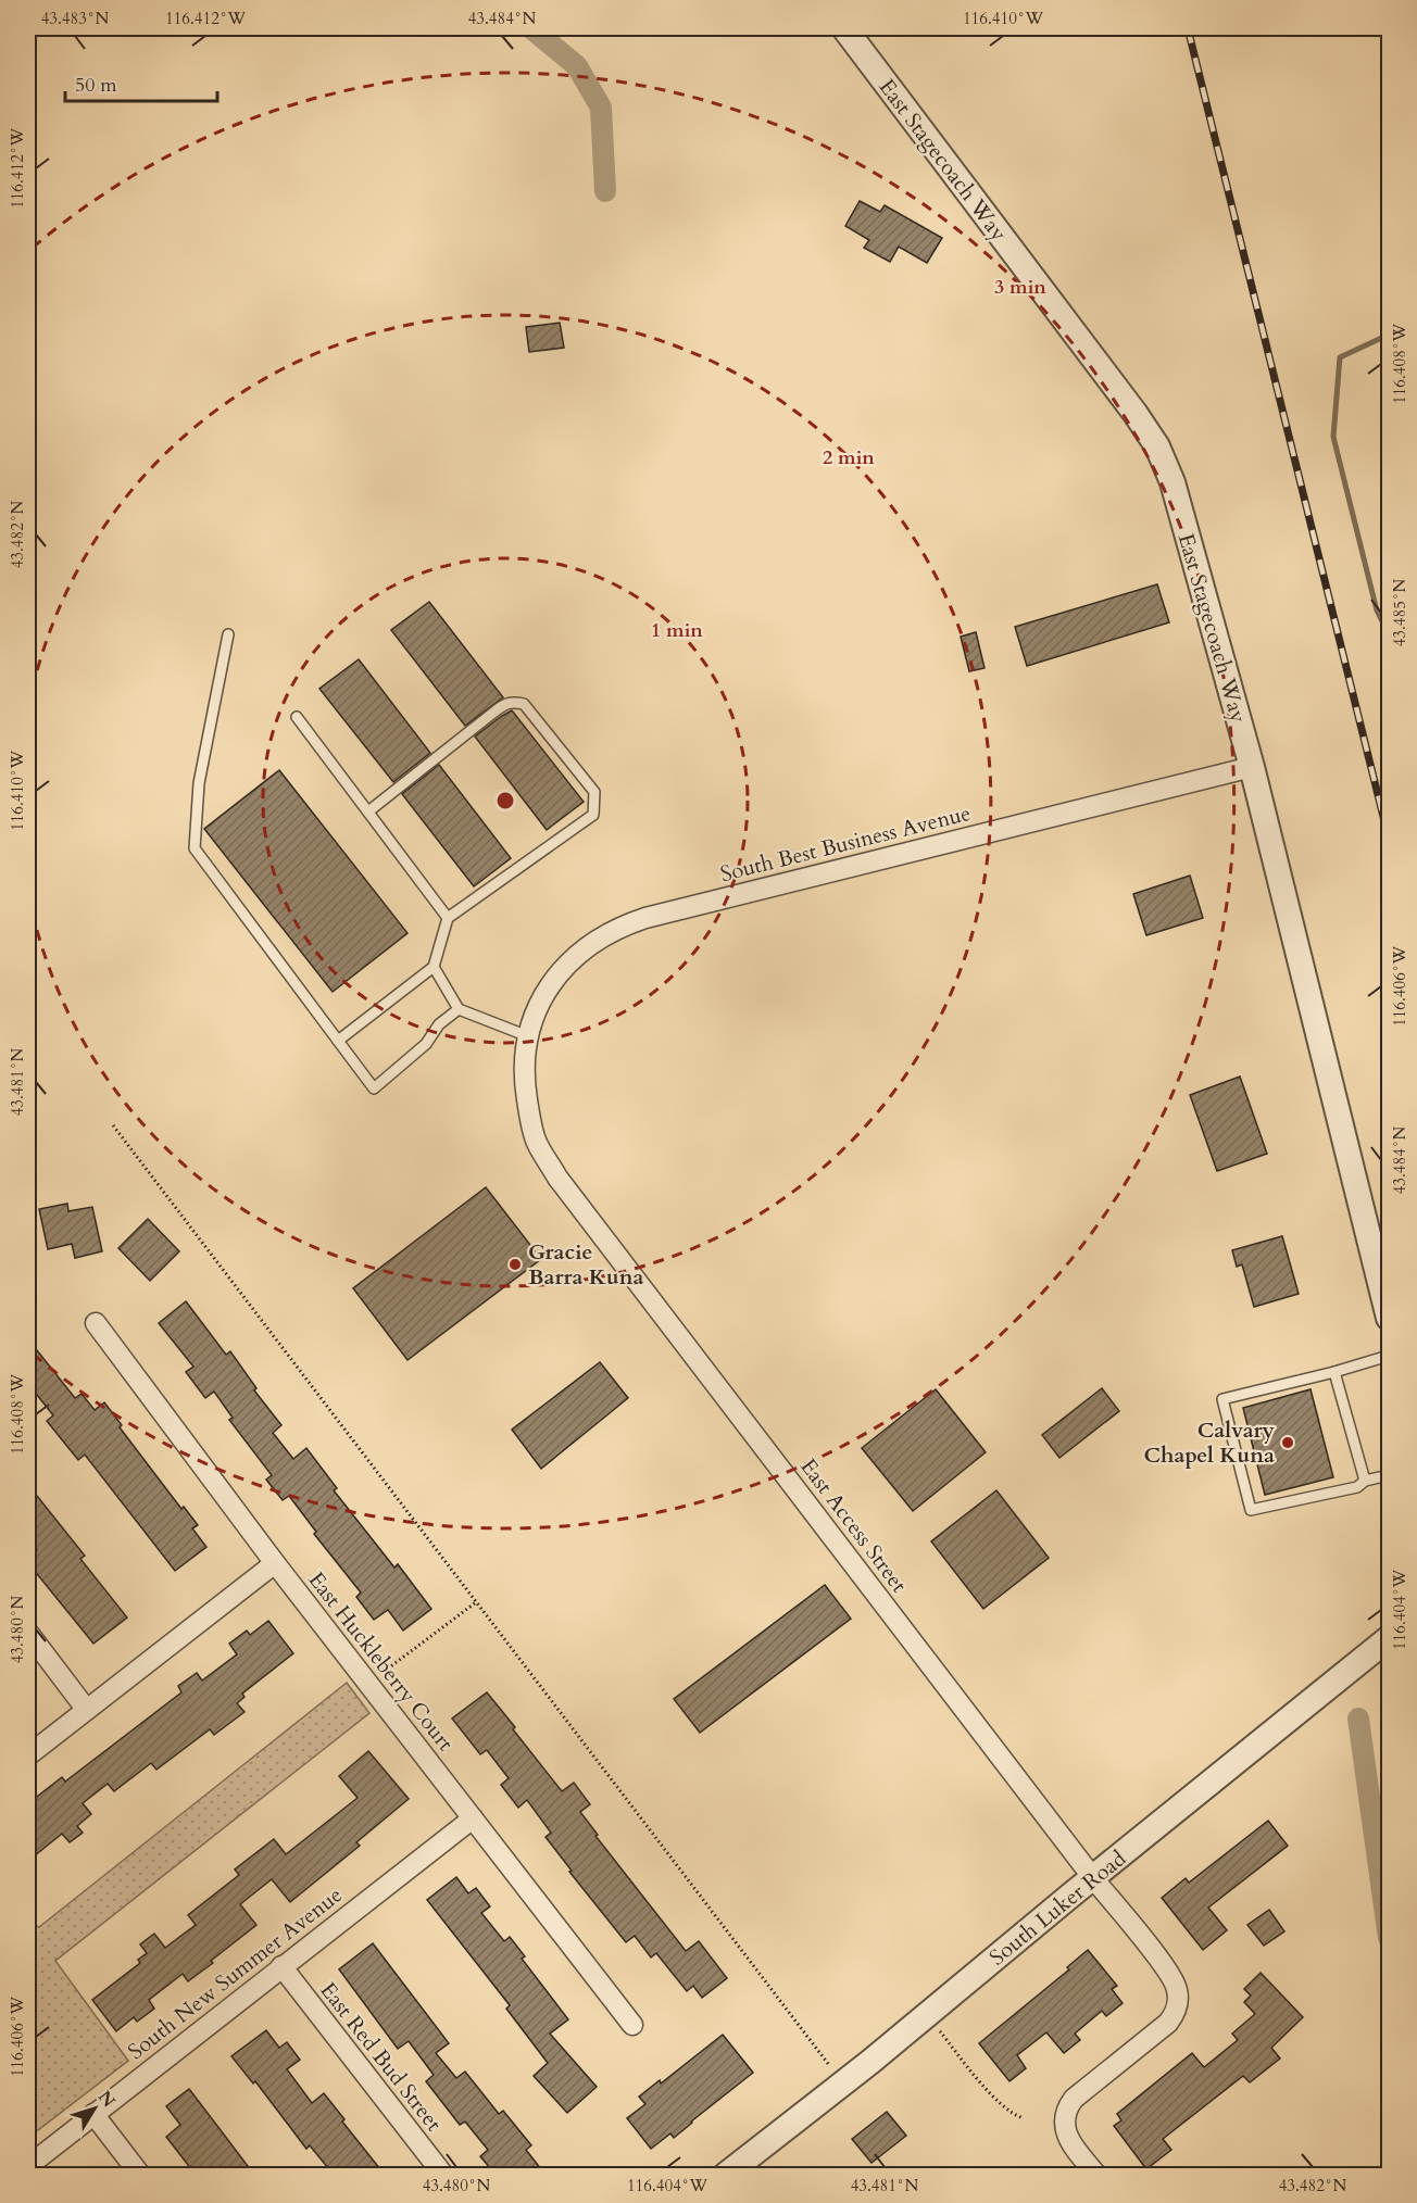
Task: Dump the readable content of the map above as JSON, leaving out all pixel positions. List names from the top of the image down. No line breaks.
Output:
{"streets":{"street":["East Stagecoach Way","South Best Business Avenue","East Access Street","East Huckleberry Court","South Luker Road","South New Summer Avenue","East Red Bud Street"]},"crossings":[["East Stagecoach Way","South Best Business Avenue"],["South Best Business Avenue","East Access Street"],["East Access Street","South Luker Road"],["East Huckleberry Court","South New Summer Avenue"],["South New Summer Avenue","East Red Bud Street"]],"places":["Gracie Barra Kuna","Calvary Chapel Kuna"],"scale_bar":"50 m","north":"top right","coordinates":["43.483°N","116.412°W","43.484°N","116.410°W","116.408°W","43.482°N","43.485°N","116.406°W","43.481°N","116.404°W","43.480°N"],"rings":["3 min","2 min","1 min"]}
